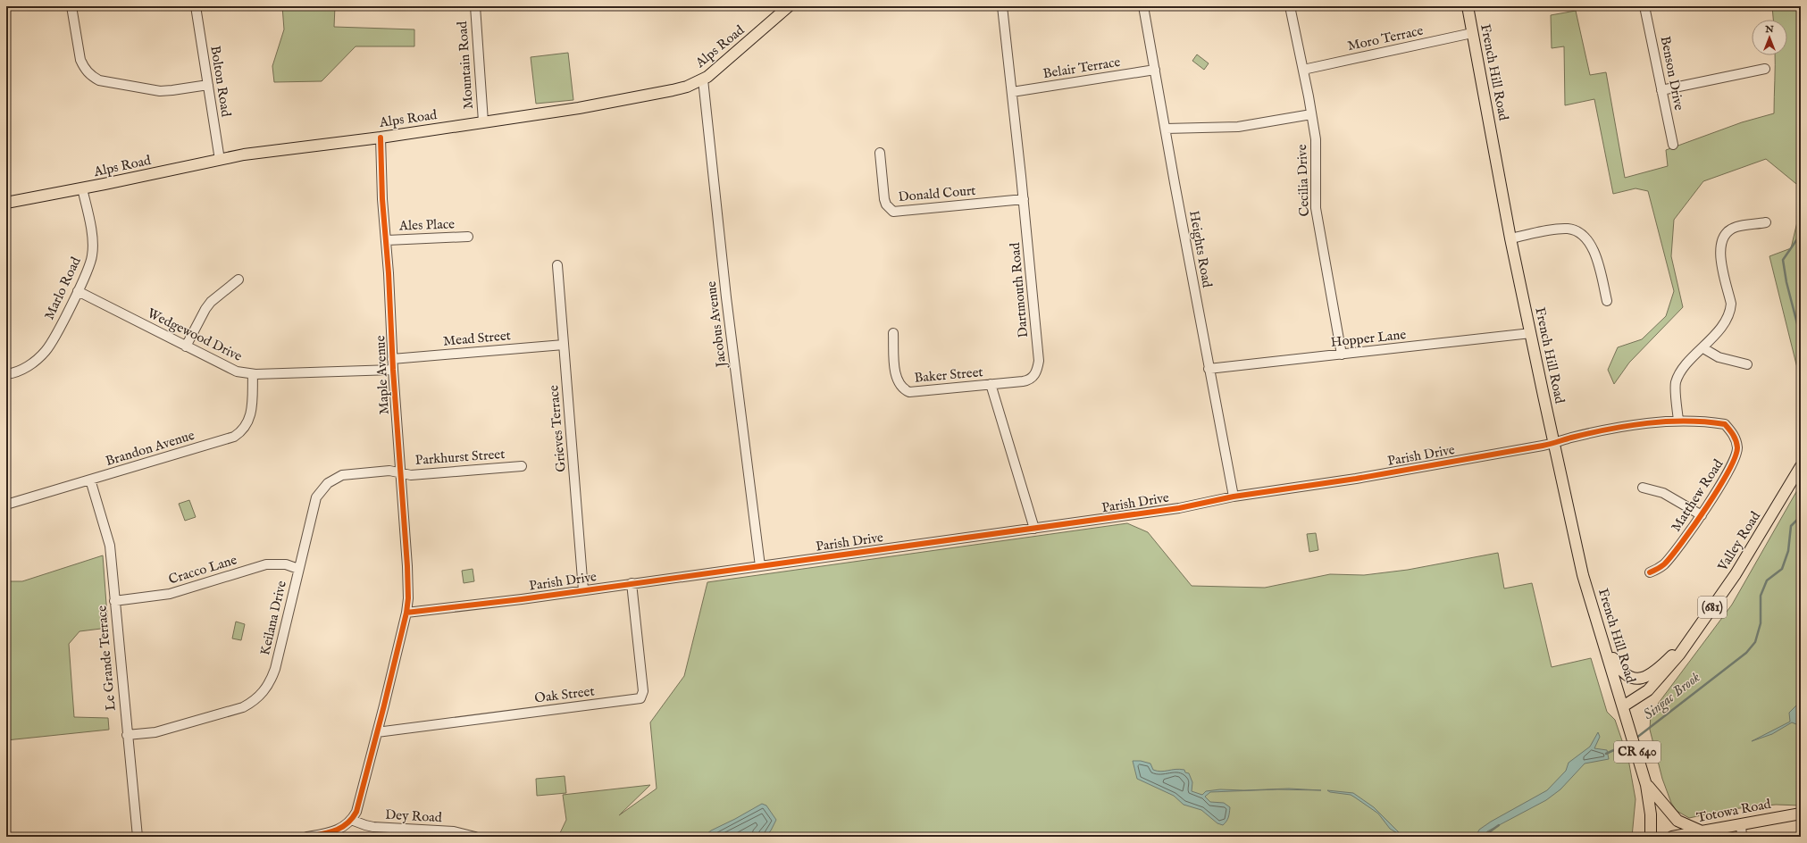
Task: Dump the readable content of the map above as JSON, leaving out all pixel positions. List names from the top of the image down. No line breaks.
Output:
{"streets":{"main road":["Alps Road","French Hill Road","Valley Road","(681)","CR 640","Totowa Road"],"street":["Moro Terrace","Mountain Road","Belair Terrace","Benson Drive","Bolton Road","Cecilia Drive","Donald Court","Ales Place","Heights Road","Marlo Road","Dartmouth Road","Jacobus Avenue","Wedgewood Drive","Mead Street","Hopper Lane","Maple Avenue","Baker Street","Grieves Terrace","Brandon Avenue","Parish Drive","Parkhurst Street","Matthew Road","Cracco Lane","Keilana Drive","Le Grande Terrace","Oak Street","Dey Road"]},"crossings":[["Moro Terrace","French Hill Road"],["Moro Terrace","Cecilia Drive"],["Alps Road","Mountain Road"],["Alps Road","Bolton Road"],["Alps Road","Marlo Road"],["Alps Road","Jacobus Avenue"],["Alps Road","Maple Avenue"],["Belair Terrace","Heights Road"],["Belair Terrace","Dartmouth Road"],["French Hill Road","Hopper Lane"],["French Hill Road","Parish Drive"],["French Hill Road","Matthew Road"],["French Hill Road","Valley Road"],["French Hill Road","CR 640"],["Cecilia Drive","Hopper Lane"],["Donald Court","Dartmouth Road"],["Ales Place","Maple Avenue"],["Heights Road","Hopper Lane"],["Heights Road","Parish Drive"],["Marlo Road","Wedgewood Drive"],["Dartmouth Road","Baker Street"],["Jacobus Avenue","Parish Drive"],["Wedgewood Drive","Maple Avenue"],["Wedgewood Drive","Brandon Avenue"],["Mead Street","Maple Avenue"],["Mead Street","Grieves Terrace"],["Maple Avenue","Parish Drive"],["Maple Avenue","Parkhurst Street"],["Maple Avenue","Keilana Drive"],["Grieves Terrace","Parish Drive"],["Brandon Avenue","Le Grande Terrace"],["Parish Drive","Matthew Road"],["Parish Drive","Oak Street"],["Parkhurst Street","Keilana Drive"],["Valley Road","CR 640"],["Cracco Lane","Keilana Drive"],["Cracco Lane","Le Grande Terrace"],["Keilana Drive","Le Grande Terrace"]],"water":["Singac Brook"],"north":"top"}
